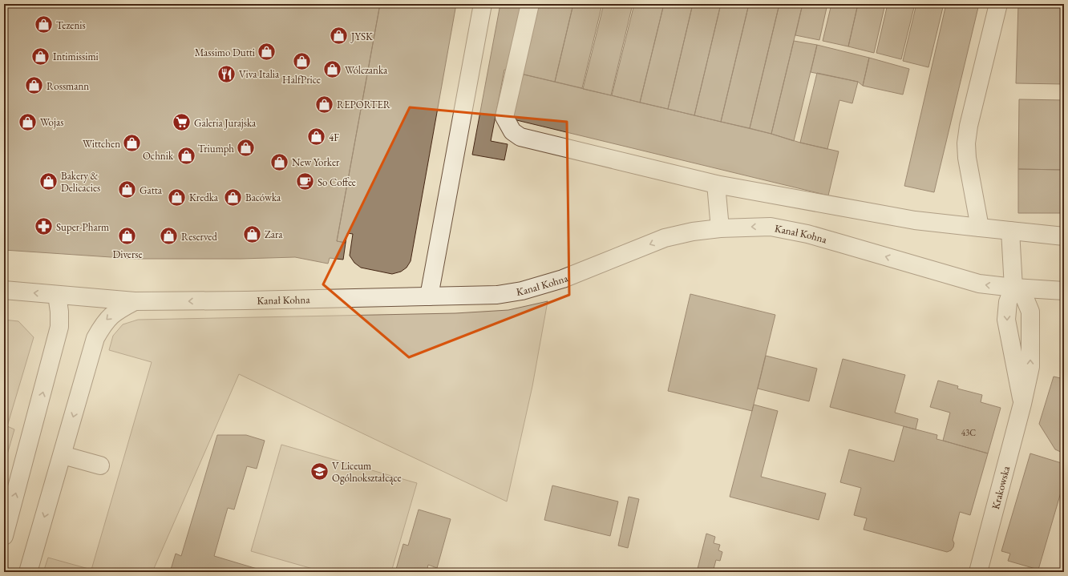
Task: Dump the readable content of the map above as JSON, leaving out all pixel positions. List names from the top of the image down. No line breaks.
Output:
{"streets":{"street":["Kanał Kohna","Krakowska"]},"crossings":[["Kanał Kohna","Krakowska"]],"places":{"shop":["Tezenis","JYSK","Massimo Dutti","Intimissimi","HalfPrice","Wólczanka","Rossmann","REPORTER","Wojas","4F","Wittchen","Triumph","Ochnik","New Yorker","Bakery & Delicacies","Gatta","Kredka","Bacówka","Zara","Diverse","Reserved"],"restaurant":["Viva Italia"],"supermarket":["Galeria Jurajska"],"cafe":["So Coffee"],"pharmacy":["Super-Pharm"],"school or university":["V Liceum Ogólnokształcące"]},"house_numbers":["43C"]}
